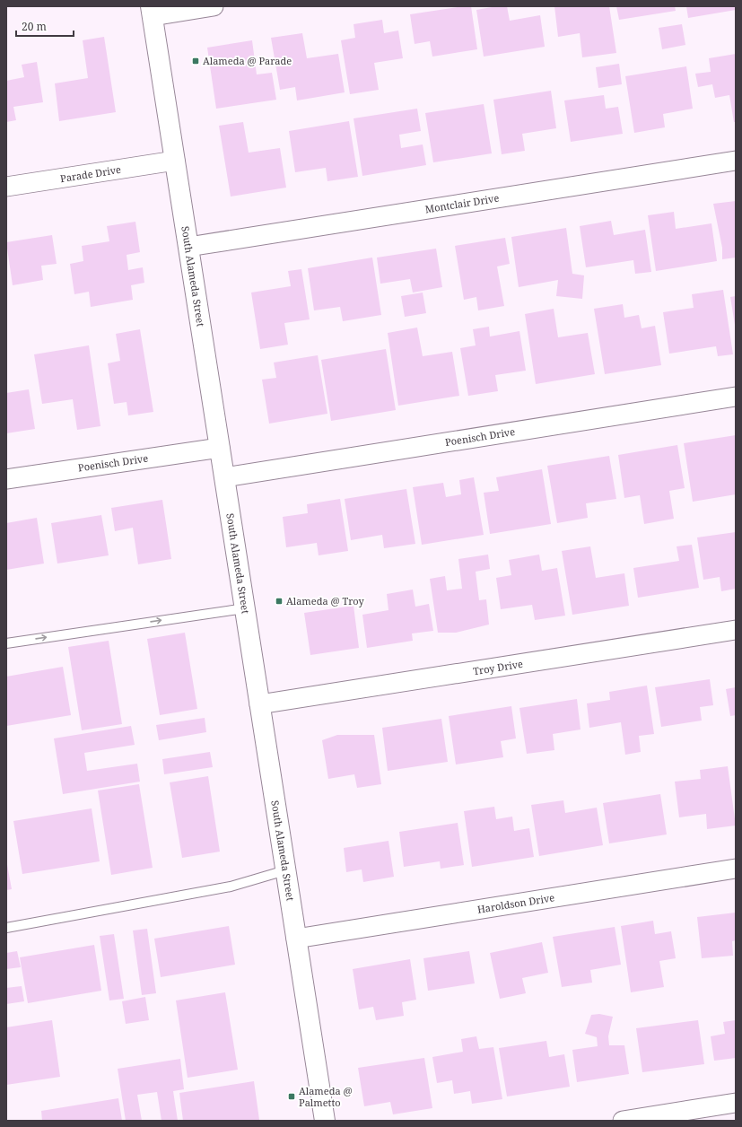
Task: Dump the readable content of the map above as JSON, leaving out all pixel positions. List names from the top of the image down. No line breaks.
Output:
{"streets":{"main road":["South Alameda Street"],"street":["Parade Drive","Montclair Drive","Poenisch Drive","Troy Drive","Haroldson Drive"]},"crossings":[["Parade Drive","South Alameda Street"],["Montclair Drive","South Alameda Street"],["South Alameda Street","Poenisch Drive"],["South Alameda Street","Troy Drive"],["South Alameda Street","Haroldson Drive"]],"places":{"transit":["Alameda @ Parade","Alameda @ Troy","Alameda @ Palmetto"]},"scale_bar":"20 m"}
